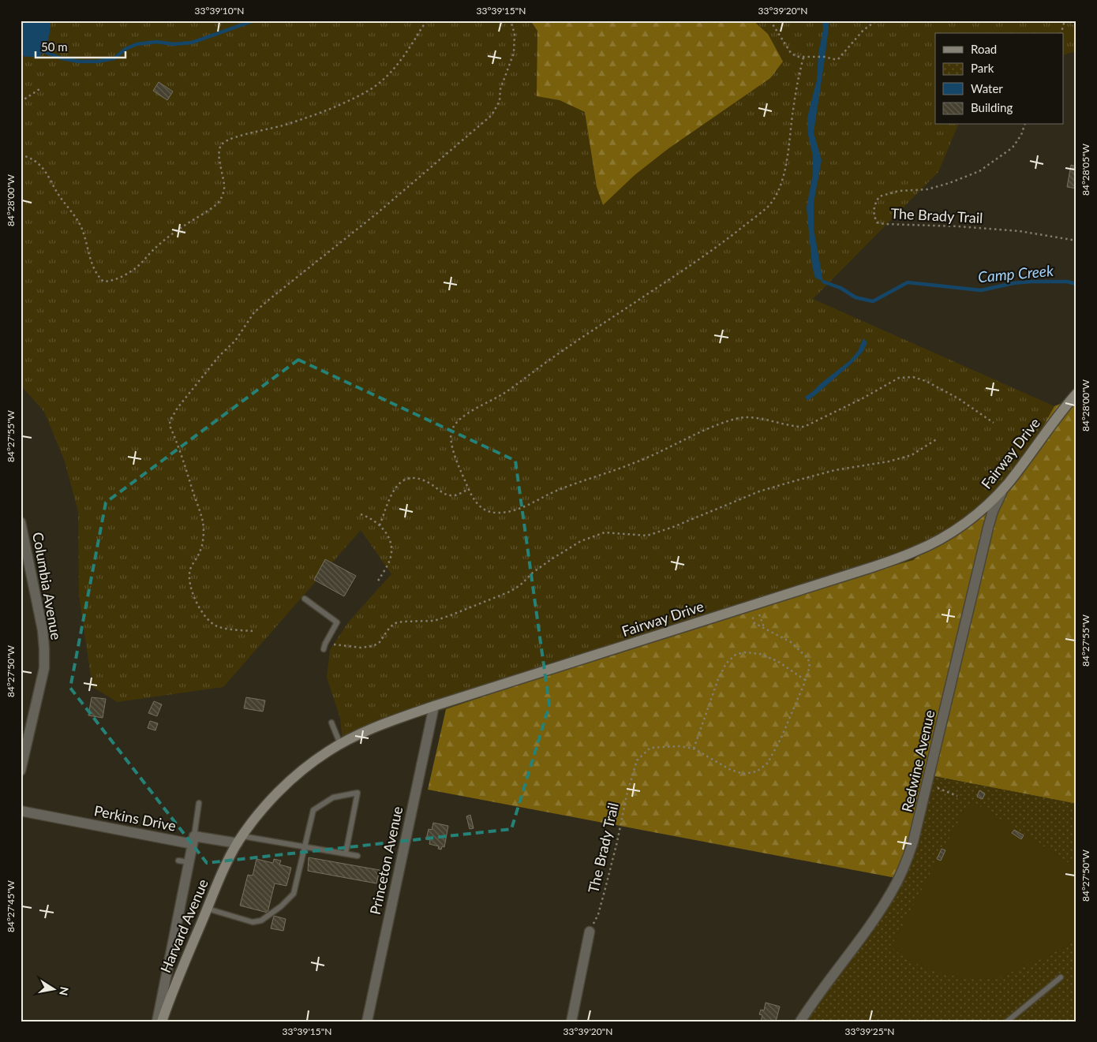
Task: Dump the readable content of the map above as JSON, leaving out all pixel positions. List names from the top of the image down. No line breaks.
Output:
{"streets":{"street":["Fairway Drive","Columbia Avenue","Redwine Avenue","Perkins Drive","Princeton Avenue","Harvard Avenue"],"path":["The Brady Trail"]},"crossings":[["Fairway Drive","Redwine Avenue"],["Fairway Drive","Perkins Drive"],["Fairway Drive","Princeton Avenue"],["Fairway Drive","Harvard Avenue"],["Perkins Drive","Harvard Avenue"]],"water":["Camp Creek"],"legend":["Road","Park","Water","Building"],"scale_bar":"50 m","north":"right","coordinates":["33°39'10\"N","33°39'15\"N","33°39'20\"N","84°28'05\"W","84°28'00\"W","84°27'55\"W","84°27'50\"W","84°27'45\"W","33°39'25\"N"]}
